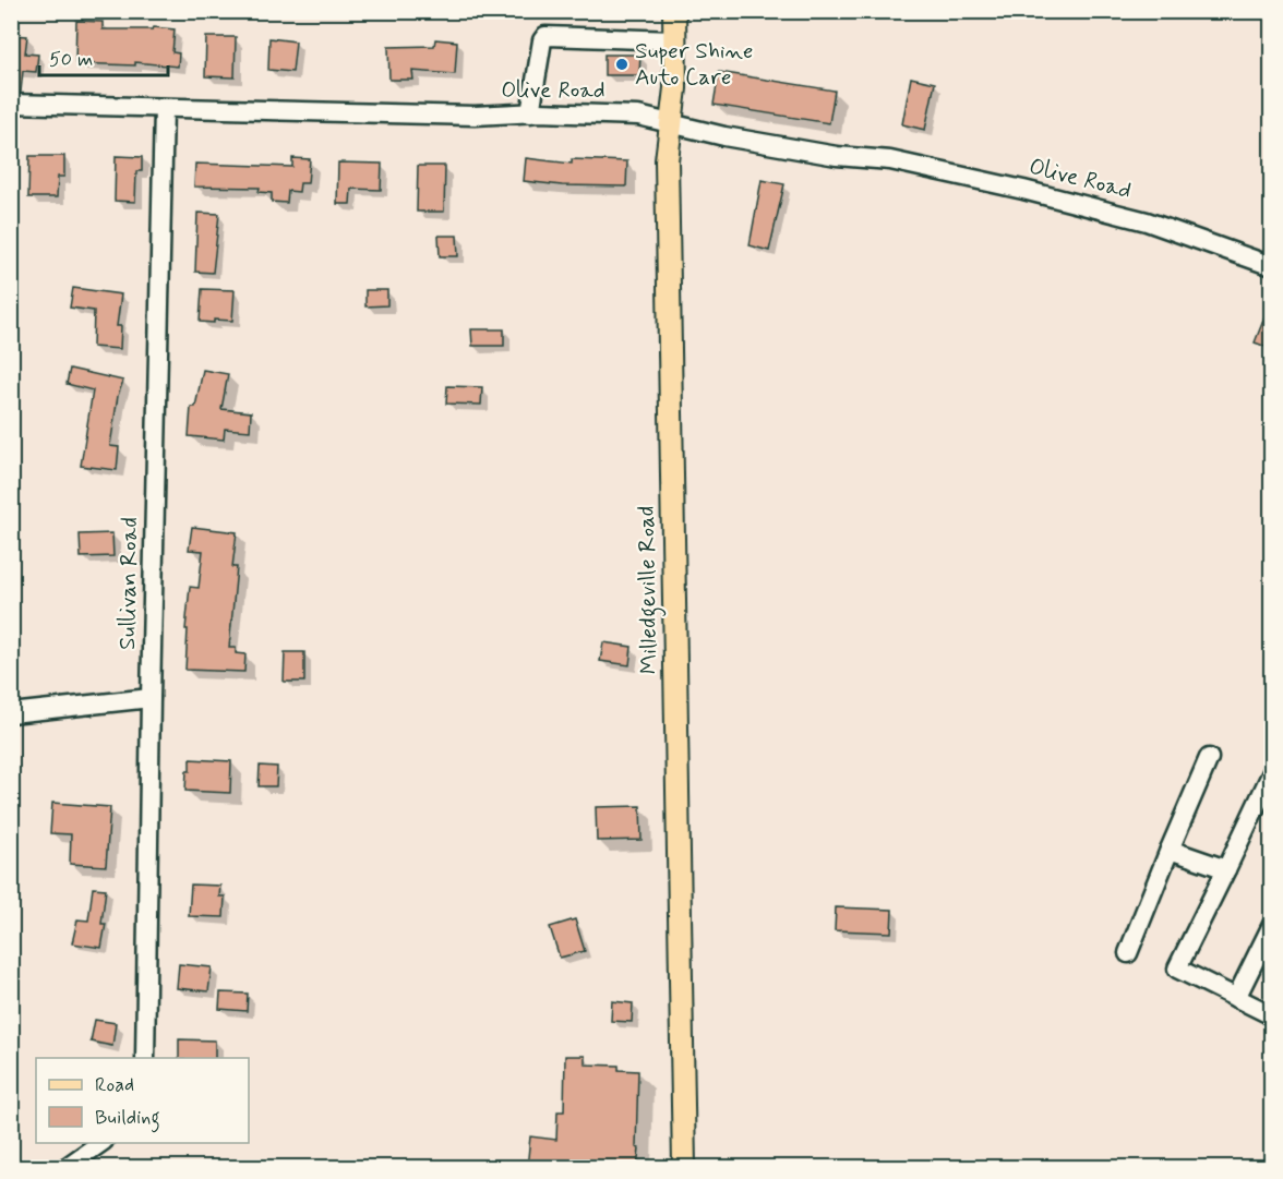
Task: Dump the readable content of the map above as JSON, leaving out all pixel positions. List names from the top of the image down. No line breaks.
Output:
{"streets":{"main road":["Milledgeville Road"],"street":["Olive Road","Sullivan Road"]},"crossings":[["Olive Road","Sullivan Road"],["Olive Road","Milledgeville Road"]],"places":["Super Shine Auto Care"],"legend":["Road","Building"],"scale_bar":"50 m"}
